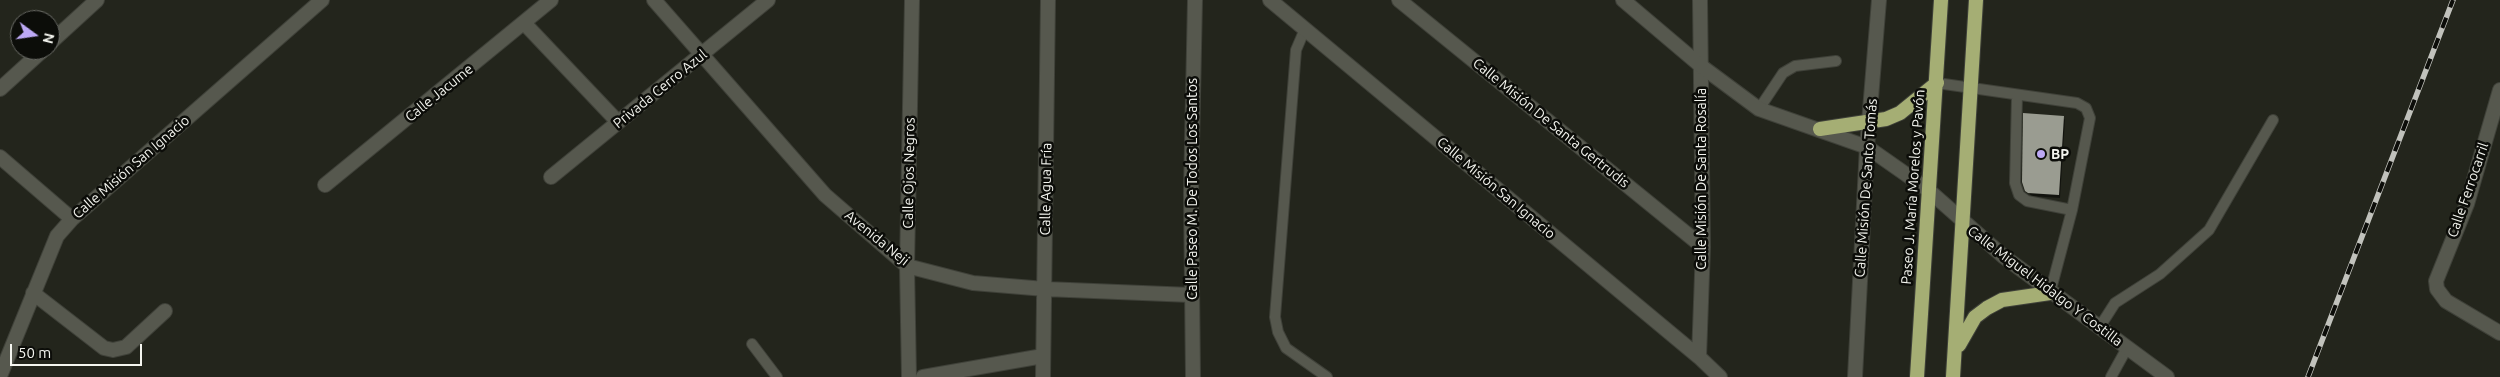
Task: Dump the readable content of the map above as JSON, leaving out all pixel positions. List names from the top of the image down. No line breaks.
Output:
{"streets":{"highway":["Paseo J. María Morelos y Pavón"],"street":["Privada Cerro Azul","Calle Jacume","Calle Misión De Santa Gertrudis","Calle Misión San Ignacio","Calle Ojos Negros","Calle Misión De Santa Rosalía","Calle Misión De Santo Tomás","Calle Agua Fría","Calle Paseo M. De Todos Los Santos","Calle Ferrocarril","Avenida Neji","Calle Miguel Hidalgo Y Costilla"]},"crossings":[["Privada Cerro Azul","Avenida Neji"],["Calle Misión De Santa Gertrudis","Calle Misión De Santa Rosalía"],["Calle Misión San Ignacio","Calle Misión De Santa Rosalía"],["Calle Ojos Negros","Avenida Neji"],["Calle Misión De Santa Rosalía","Calle Miguel Hidalgo Y Costilla"],["Paseo J. María Morelos y Pavón","Calle Miguel Hidalgo Y Costilla"],["Calle Misión De Santo Tomás","Calle Miguel Hidalgo Y Costilla"],["Calle Agua Fría","Avenida Neji"],["Calle Paseo M. De Todos Los Santos","Avenida Neji"]],"places":["BP"],"scale_bar":"50 m","north":"right"}
